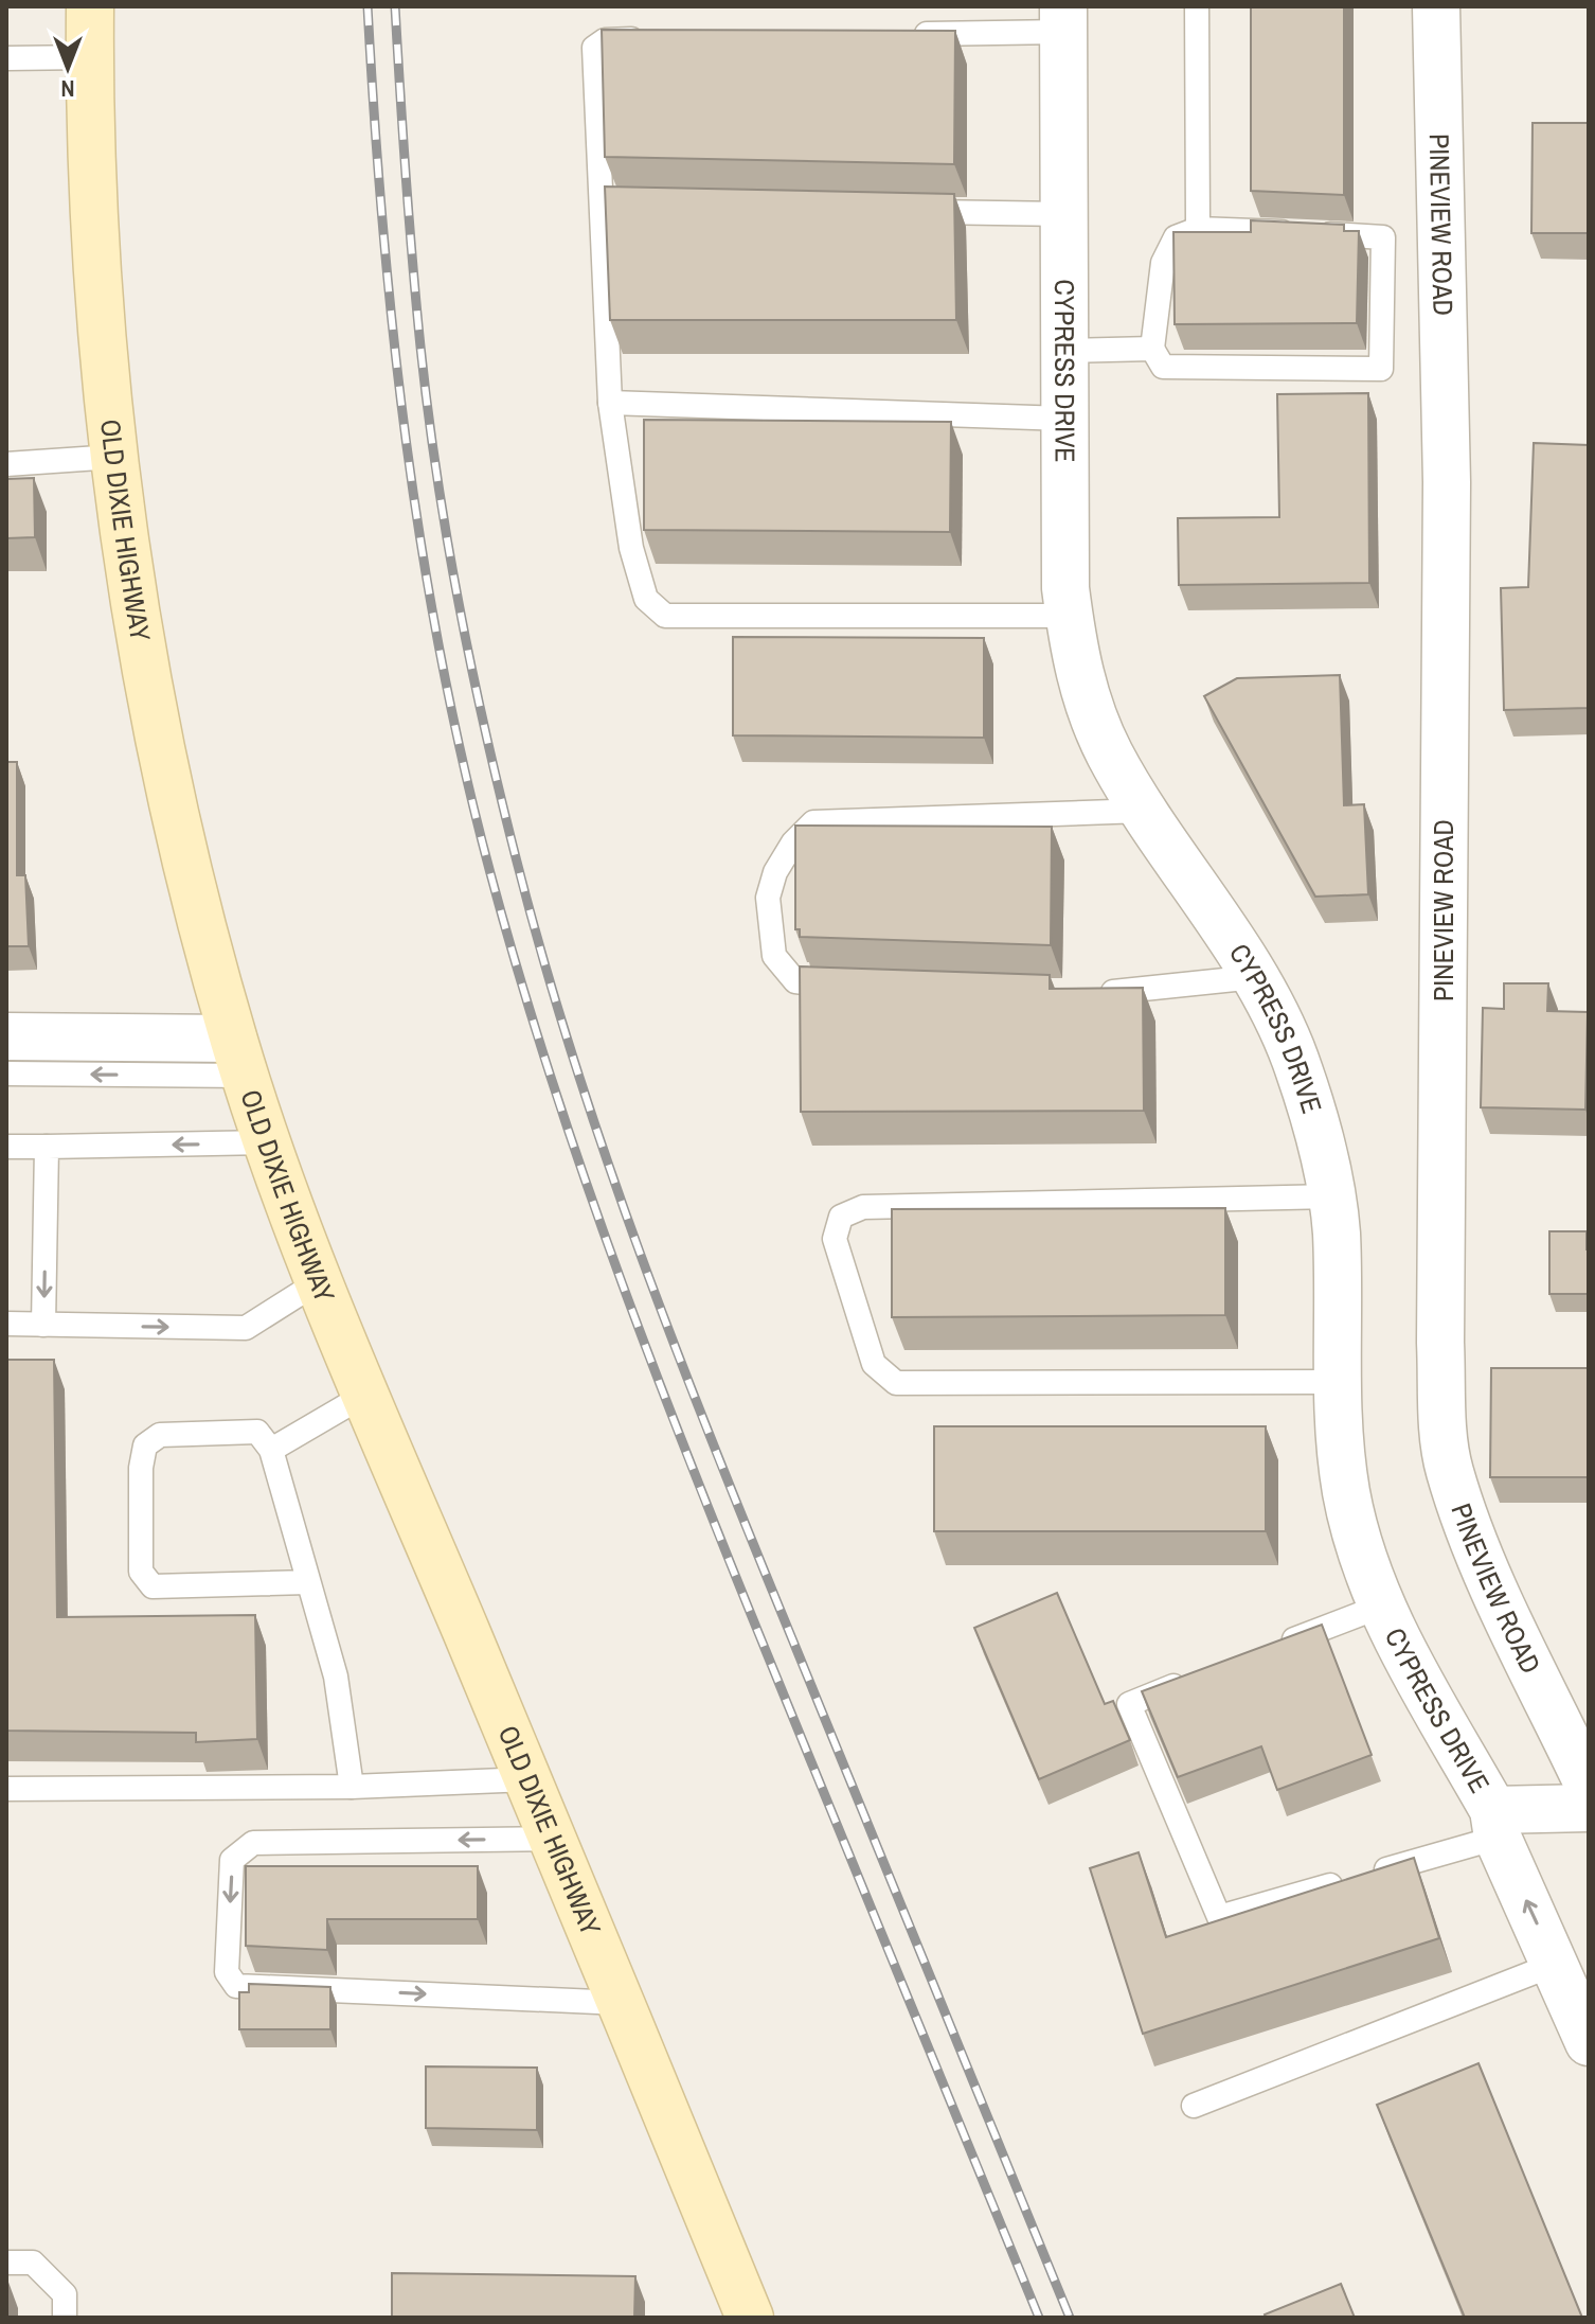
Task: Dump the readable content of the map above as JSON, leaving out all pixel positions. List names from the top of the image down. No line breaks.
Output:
{"streets":{"street":["PINEVIEW ROAD","CYPRESS DRIVE","OLD DIXIE HIGHWAY"]},"north":"bottom"}
